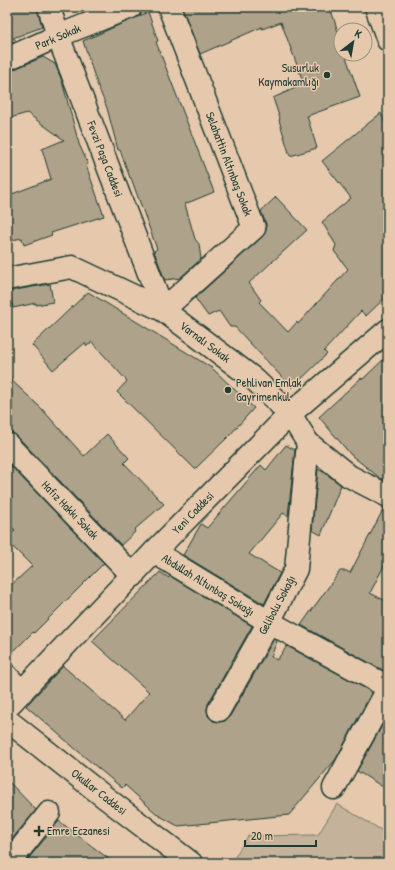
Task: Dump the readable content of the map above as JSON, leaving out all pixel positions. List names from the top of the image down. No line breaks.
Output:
{"streets":{"street":["Park Sokak","Fevzi Paşa Caddesi","Selahattin Altınbaş Sokak","Varnalı Sokak","Hafız Hakkı Sokak","Yeni Caddesi","Abdullah Altunbaş Sokağı","Gelibolu Sokağı","Okullar Caddesi"]},"crossings":[["Park Sokak","Fevzi Paşa Caddesi"],["Fevzi Paşa Caddesi","Selahattin Altınbaş Sokak"],["Fevzi Paşa Caddesi","Varnalı Sokak"],["Selahattin Altınbaş Sokak","Varnalı Sokak"],["Varnalı Sokak","Yeni Caddesi"],["Varnalı Sokak","Gelibolu Sokağı"],["Hafız Hakkı Sokak","Yeni Caddesi"],["Yeni Caddesi","Abdullah Altunbaş Sokağı"],["Abdullah Altunbaş Sokağı","Gelibolu Sokağı"]],"places":{"other":["Susurluk Kaymakamlığı","Pehlivan Emlak Gayrimenkul"],"health":["Emre Eczanesi"]},"scale_bar":"20 m","north":"top right"}
